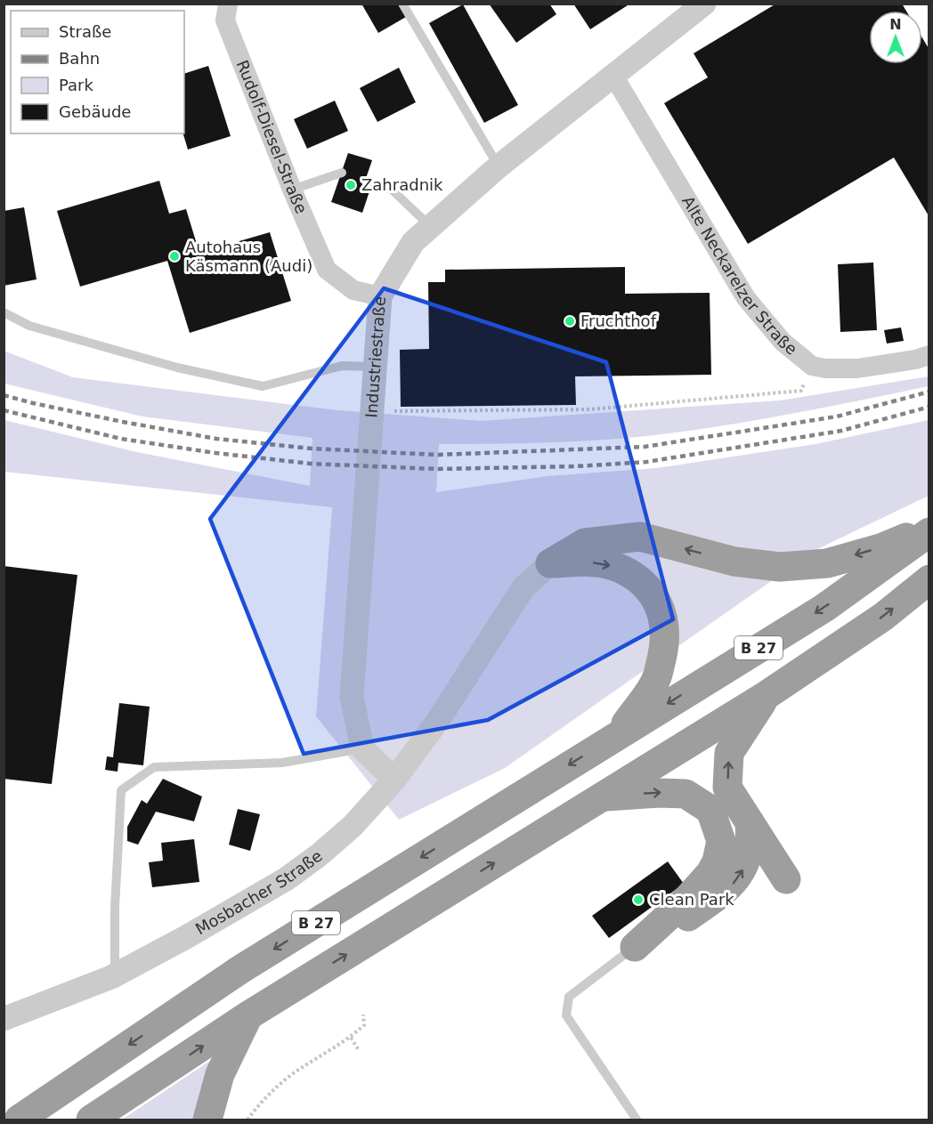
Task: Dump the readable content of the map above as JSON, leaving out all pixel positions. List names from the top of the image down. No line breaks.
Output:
{"streets":{"highway":["B 27"],"street":["Rudolf-Diesel-Straße","Alte Neckarelzer Straße","Industriestraße","Mosbacher Straße"]},"crossings":[["Rudolf-Diesel-Straße","Industriestraße"],["Alte Neckarelzer Straße","Industriestraße"]],"places":["Zahradnik","Autohaus Käsmann (Audi)","Fruchthof","Clean Park"],"legend":["Straße","Bahn","Park","Gebäude"],"north":"top"}
